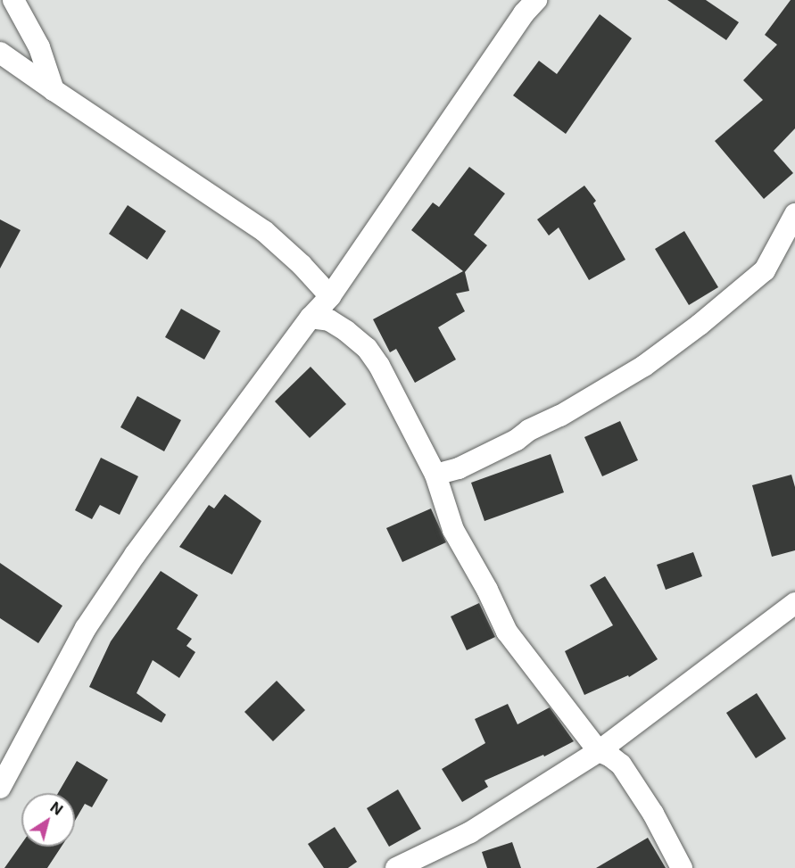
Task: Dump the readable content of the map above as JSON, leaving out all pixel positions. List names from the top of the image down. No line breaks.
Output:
{"north":"top right"}
